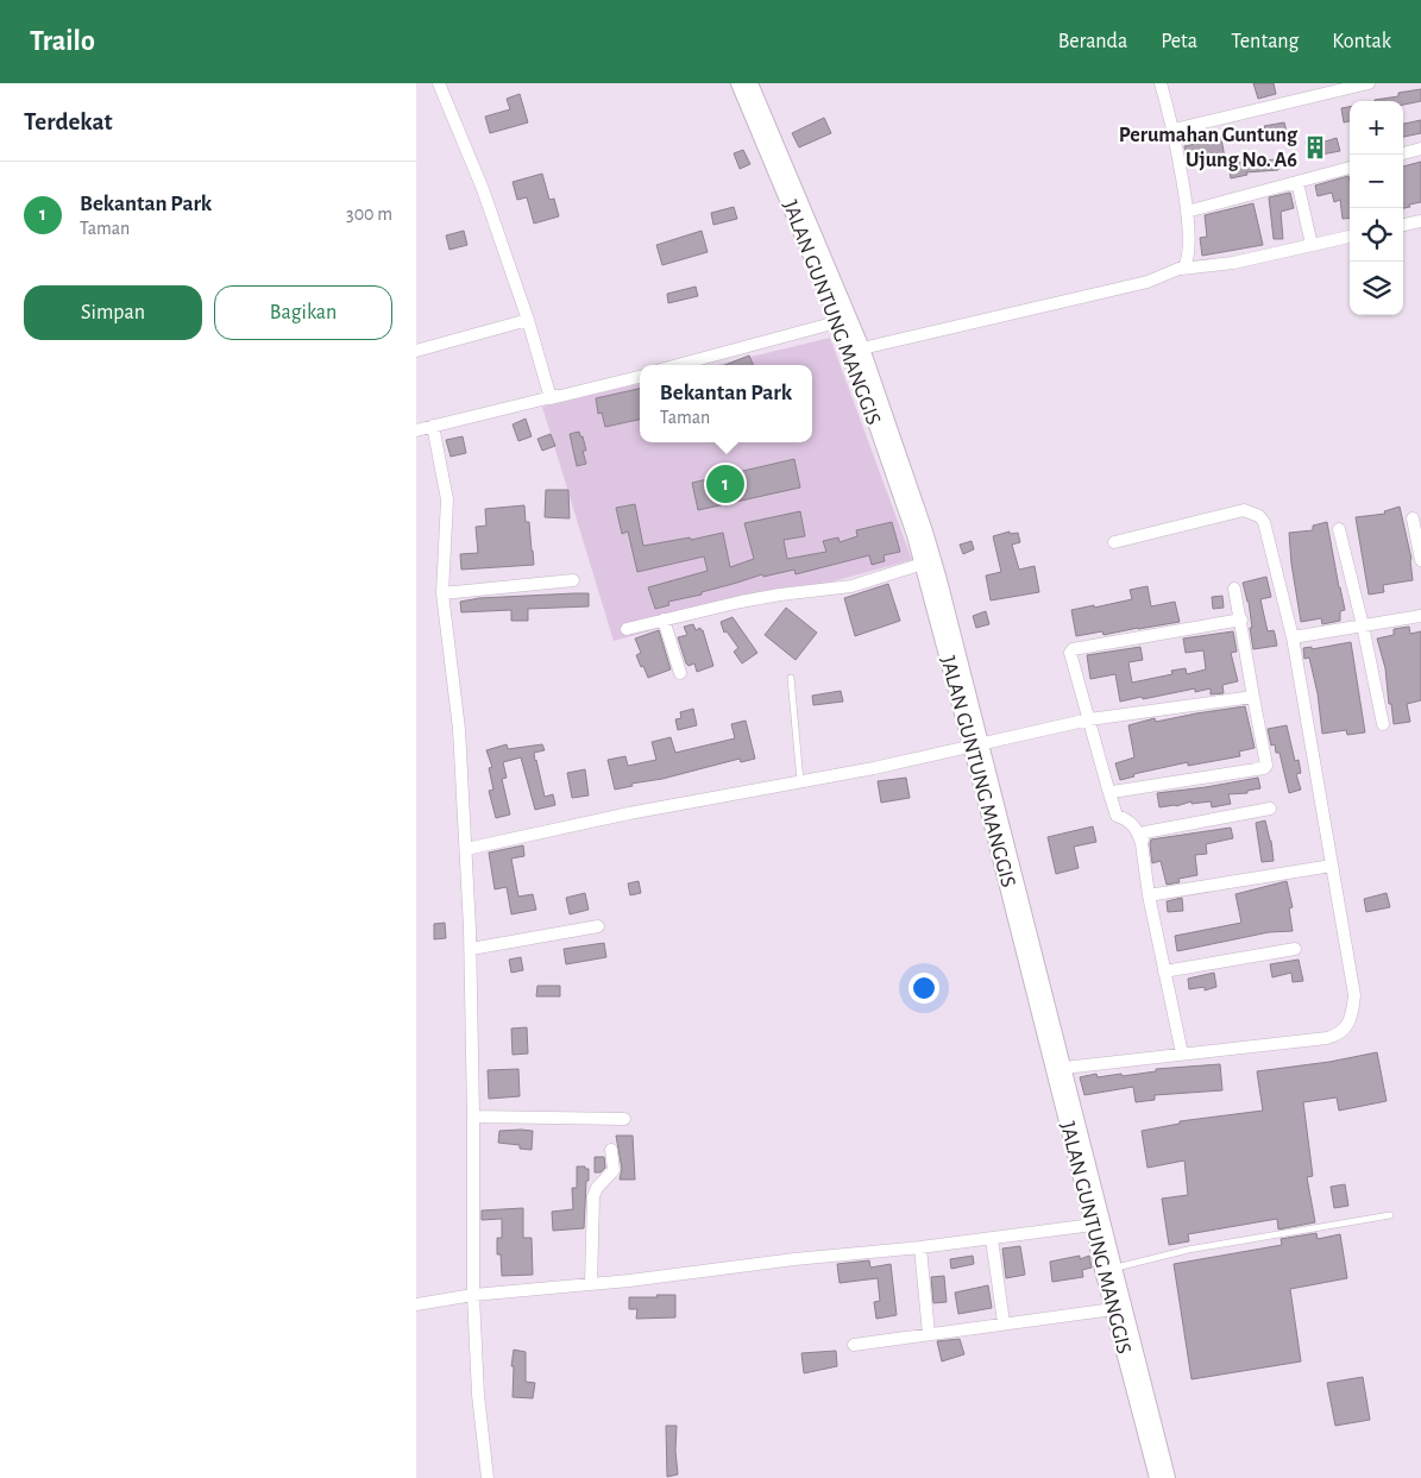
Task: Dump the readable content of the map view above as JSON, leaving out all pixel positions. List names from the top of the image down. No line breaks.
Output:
{"streets":{"street":["JALAN GUNTUNG MANGGIS"]},"places":{"building":["Perumahan Guntung Ujung No. A6"]},"page":{"header":"Trailo","nav":["Beranda","Peta","Tentang","Kontak"],"heading":"Terdekat","map_buttons":["+","−"],"list":[{"mark":"1","name":"Bekantan Park","note":"Taman","value":"300 m"}],"buttons":["Simpan","Bagikan"],"popup":["Bekantan Park","Taman"],"pins":"1"}}
